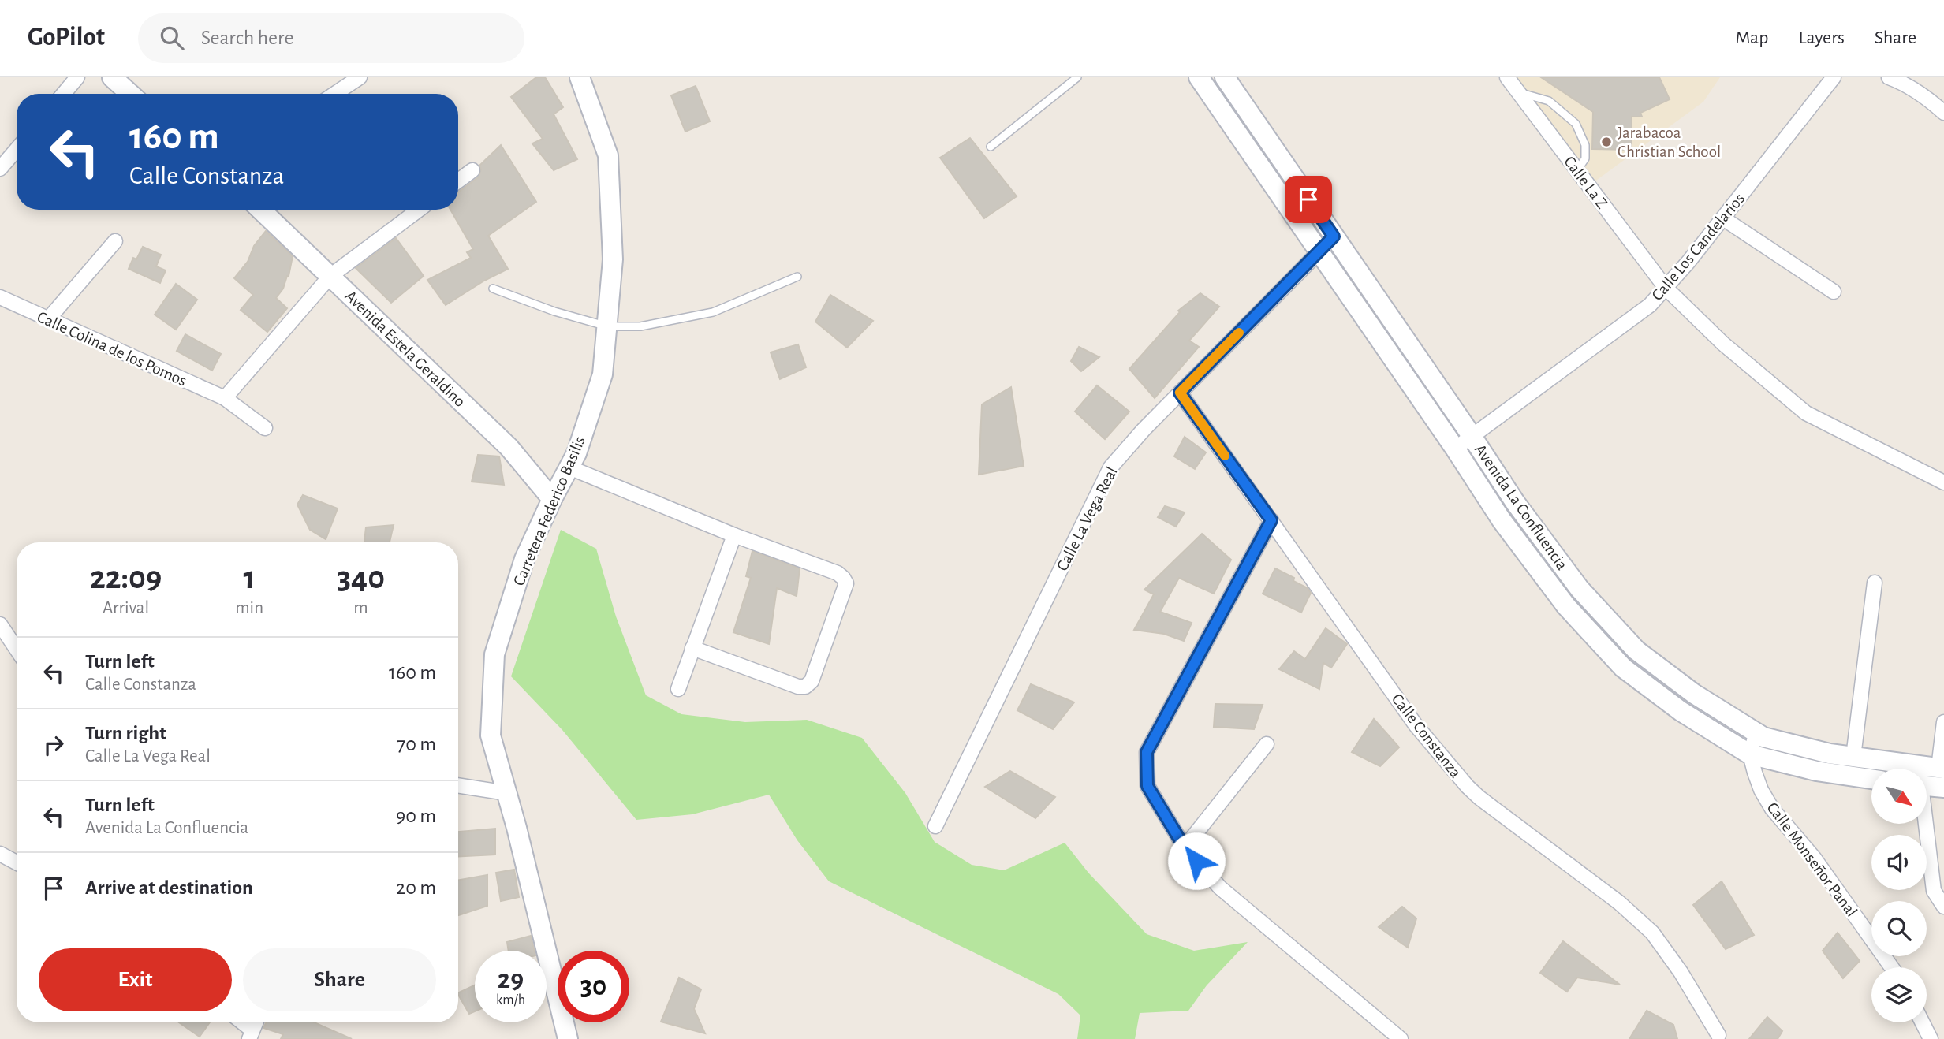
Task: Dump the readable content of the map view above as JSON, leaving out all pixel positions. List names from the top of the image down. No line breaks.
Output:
{"streets":{"street":["Calle La Z","Calle Los Candelarios","Calle Colina de los Pomos","Avenida Estela Geraldino","Avenida La Confluencia","Carretera Federico Basilis","Calle La Vega Real","Calle Constanza","Calle Monseñor Panal"]},"crossings":[["Calle La Z","Calle Los Candelarios"],["Calle Los Candelarios","Avenida La Confluencia"],["Avenida Estela Geraldino","Carretera Federico Basilis"],["Avenida La Confluencia","Calle La Vega Real"],["Avenida La Confluencia","Calle Monseñor Panal"],["Calle La Vega Real","Calle Constanza"]],"places":["Jarabacoa Christian School"],"north":"bottom right","page":{"header":"GoPilot","search":"Search here","nav":["Map","Layers","Share"],"turn":["160 m","Calle Constanza"],"eta":["22:09","Arrival","1","min","340","m"],"list":[{"name":"Turn left","note":"Calle Constanza","value":"160 m"},{"name":"Turn right","note":"Calle La Vega Real","value":"70 m"},{"name":"Turn left","note":"Avenida La Confluencia","value":"90 m"},{"name":"Arrive at destination","value":"20 m"}],"buttons":["Exit","Share"],"speed":"29 km/h","limit":"30"}}
